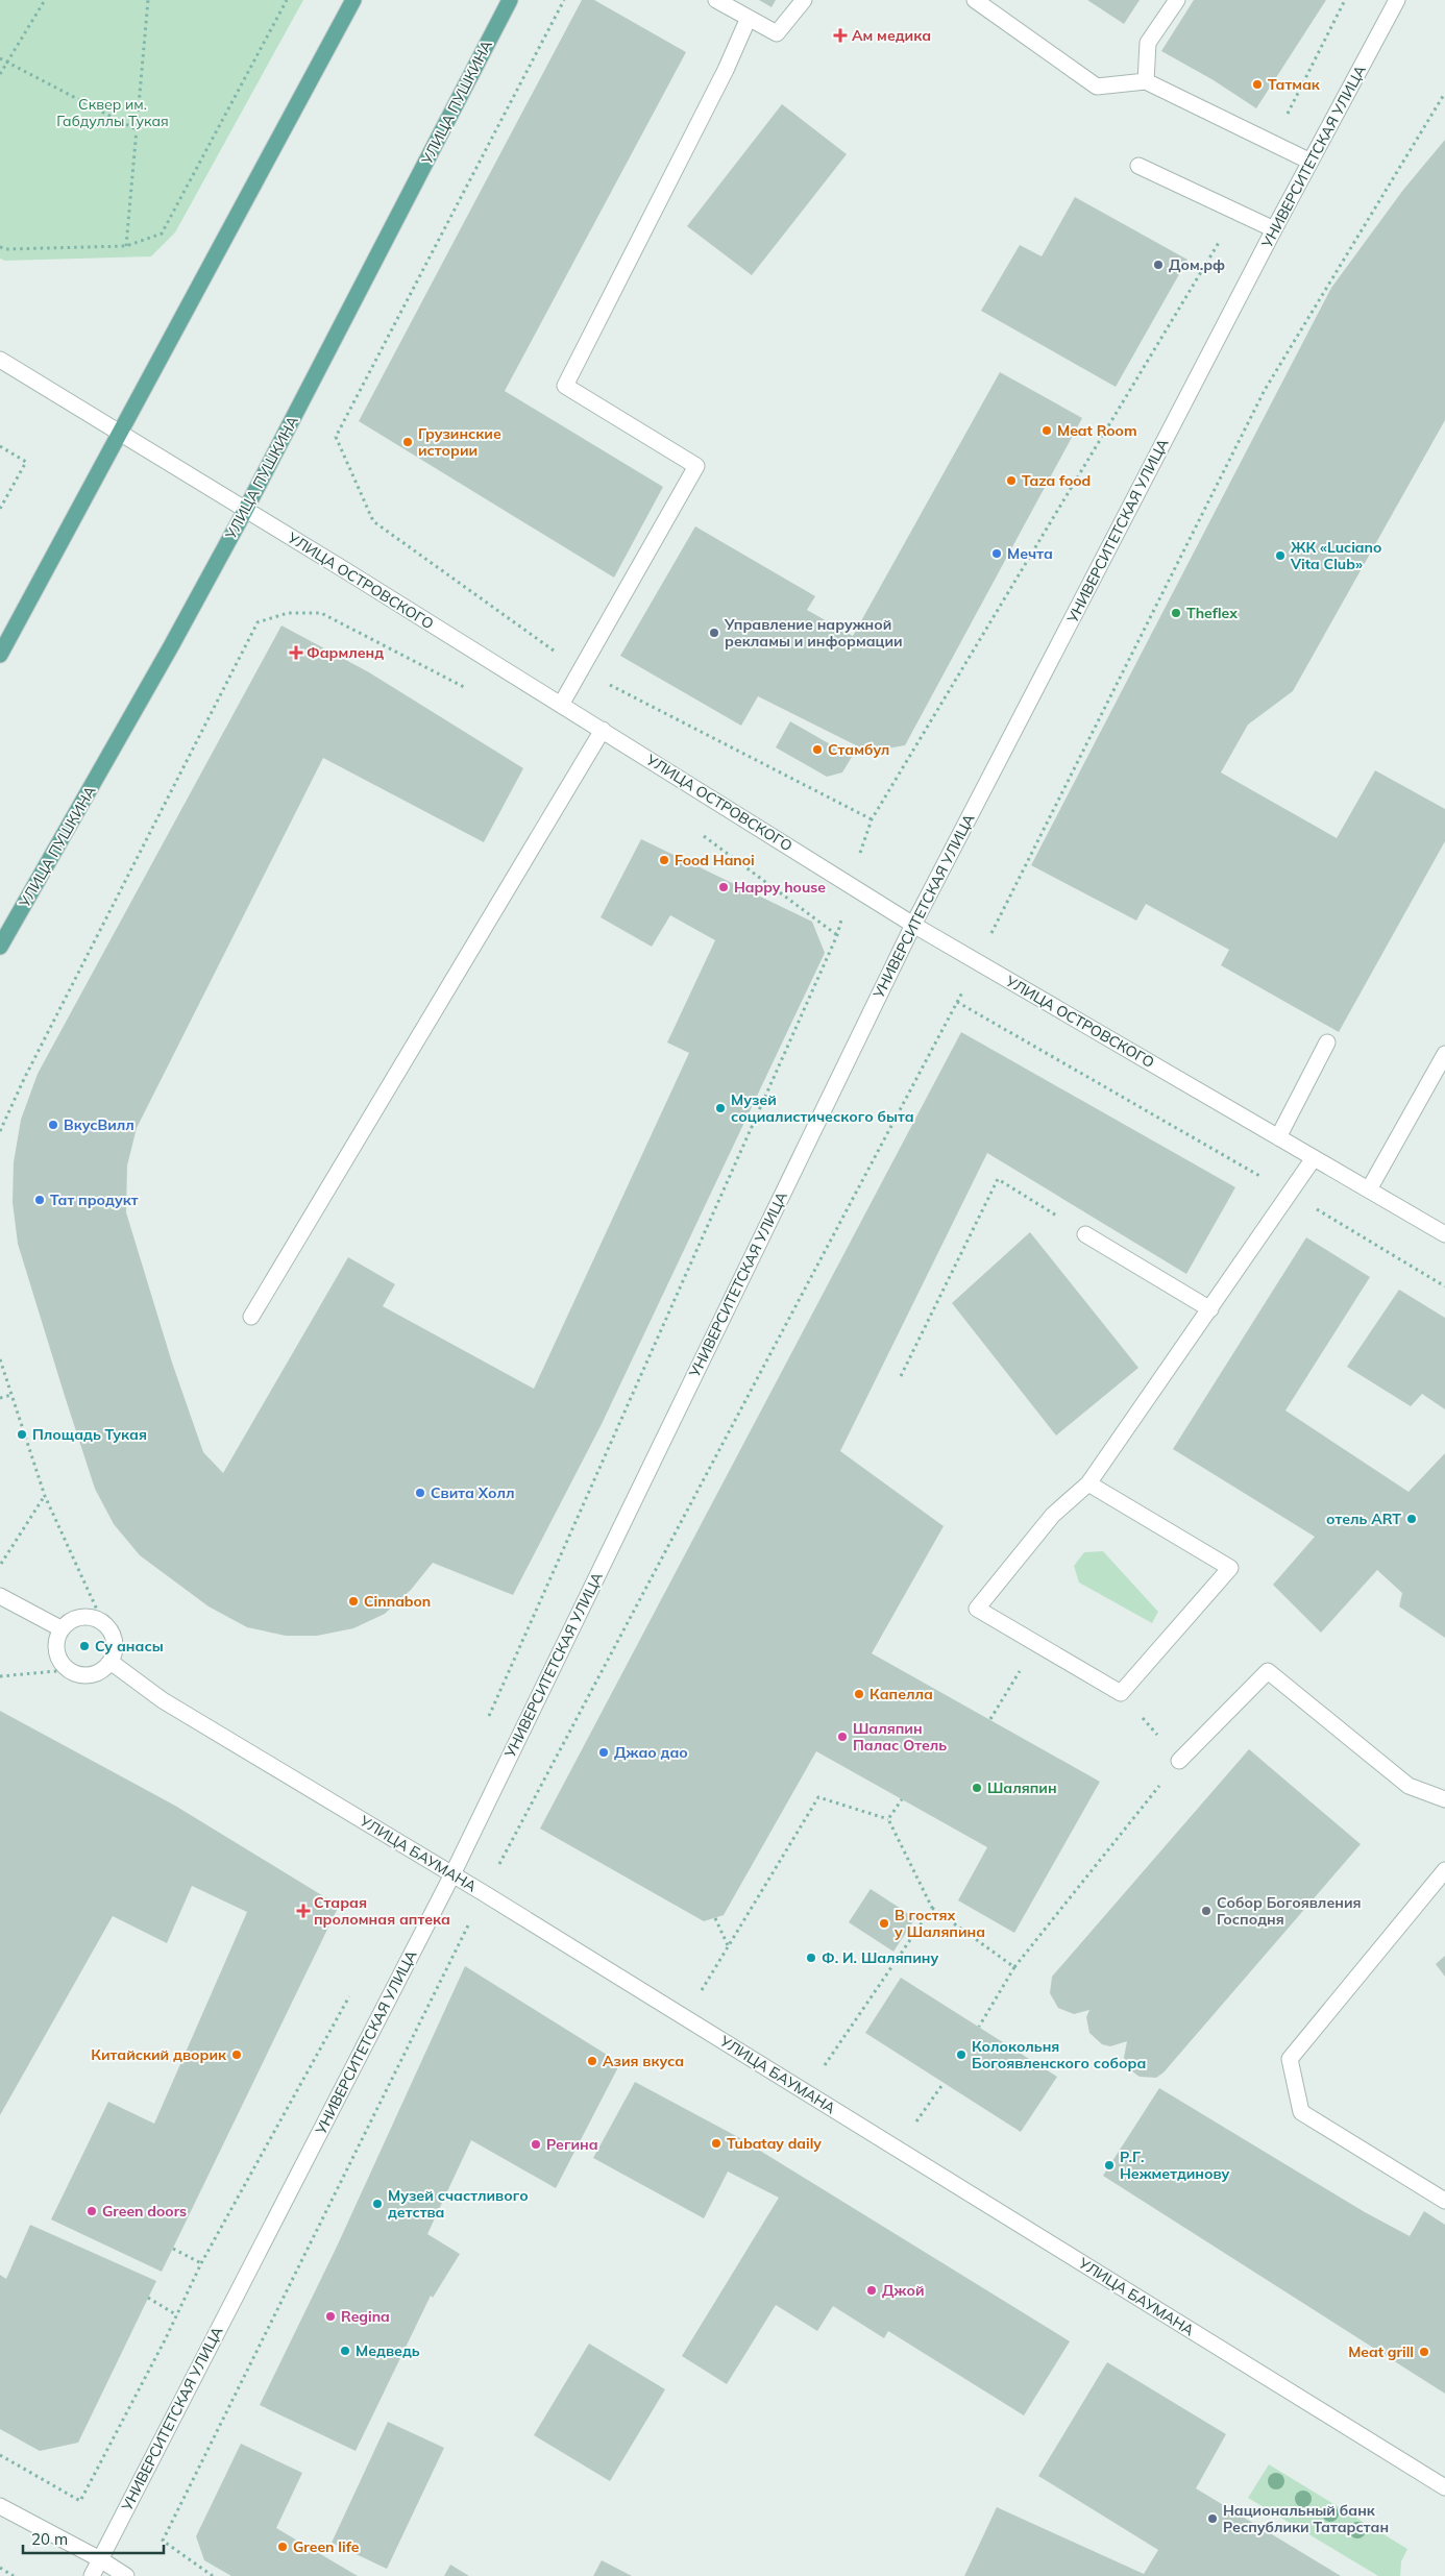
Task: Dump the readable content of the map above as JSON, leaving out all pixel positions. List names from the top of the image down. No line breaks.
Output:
{"streets":{"main road":["УЛИЦА ПУШКИНА"],"street":["УНИВЕРСИТЕТСКАЯ УЛИЦА","УЛИЦА ОСТРОВСКОГО","УЛИЦА БАУМАНА"]},"crossings":[["УЛИЦА ПУШКИНА","УЛИЦА ОСТРОВСКОГО"],["УНИВЕРСИТЕТСКАЯ УЛИЦА","УЛИЦА ОСТРОВСКОГО"],["УНИВЕРСИТЕТСКАЯ УЛИЦА","УЛИЦА БАУМАНА"]],"parks":["Сквер им. Габдуллы Тукая"],"places":{"health":["Ам медика","Фармленд","Старая проломная аптека"],"other":["Татмак","Дом.рф","Meat Room","Грузинские истории","Taza food","Мечта","ЖК «Luciano Vita Club»","Theflex","Управление наружной рекламы и информации","Стамбул","Food Hanoi","Happy house","Музей социалистического быта","ВкусВилл","Тат продукт","Площадь Тукая","Свита Холл","отель ART","Cinnabon","Су анасы","Капелла","Шаляпин Палас Отель","Джао дао","Шаляпин","Собор Богоявления Господня","В гостях у Шаляпина","Ф. И. Шаляпину","Китайский дворик","Колокольня Богоявленского собора","Азия вкуса","Tubatay daily","Регина","Р.Г. Нежметдинову","Музей счастливого детства","Green doors","Джой","Regina","Медведь","Meat grill","Национальный банк Республики Татарстан","Green life"]},"scale_bar":"20 m"}
